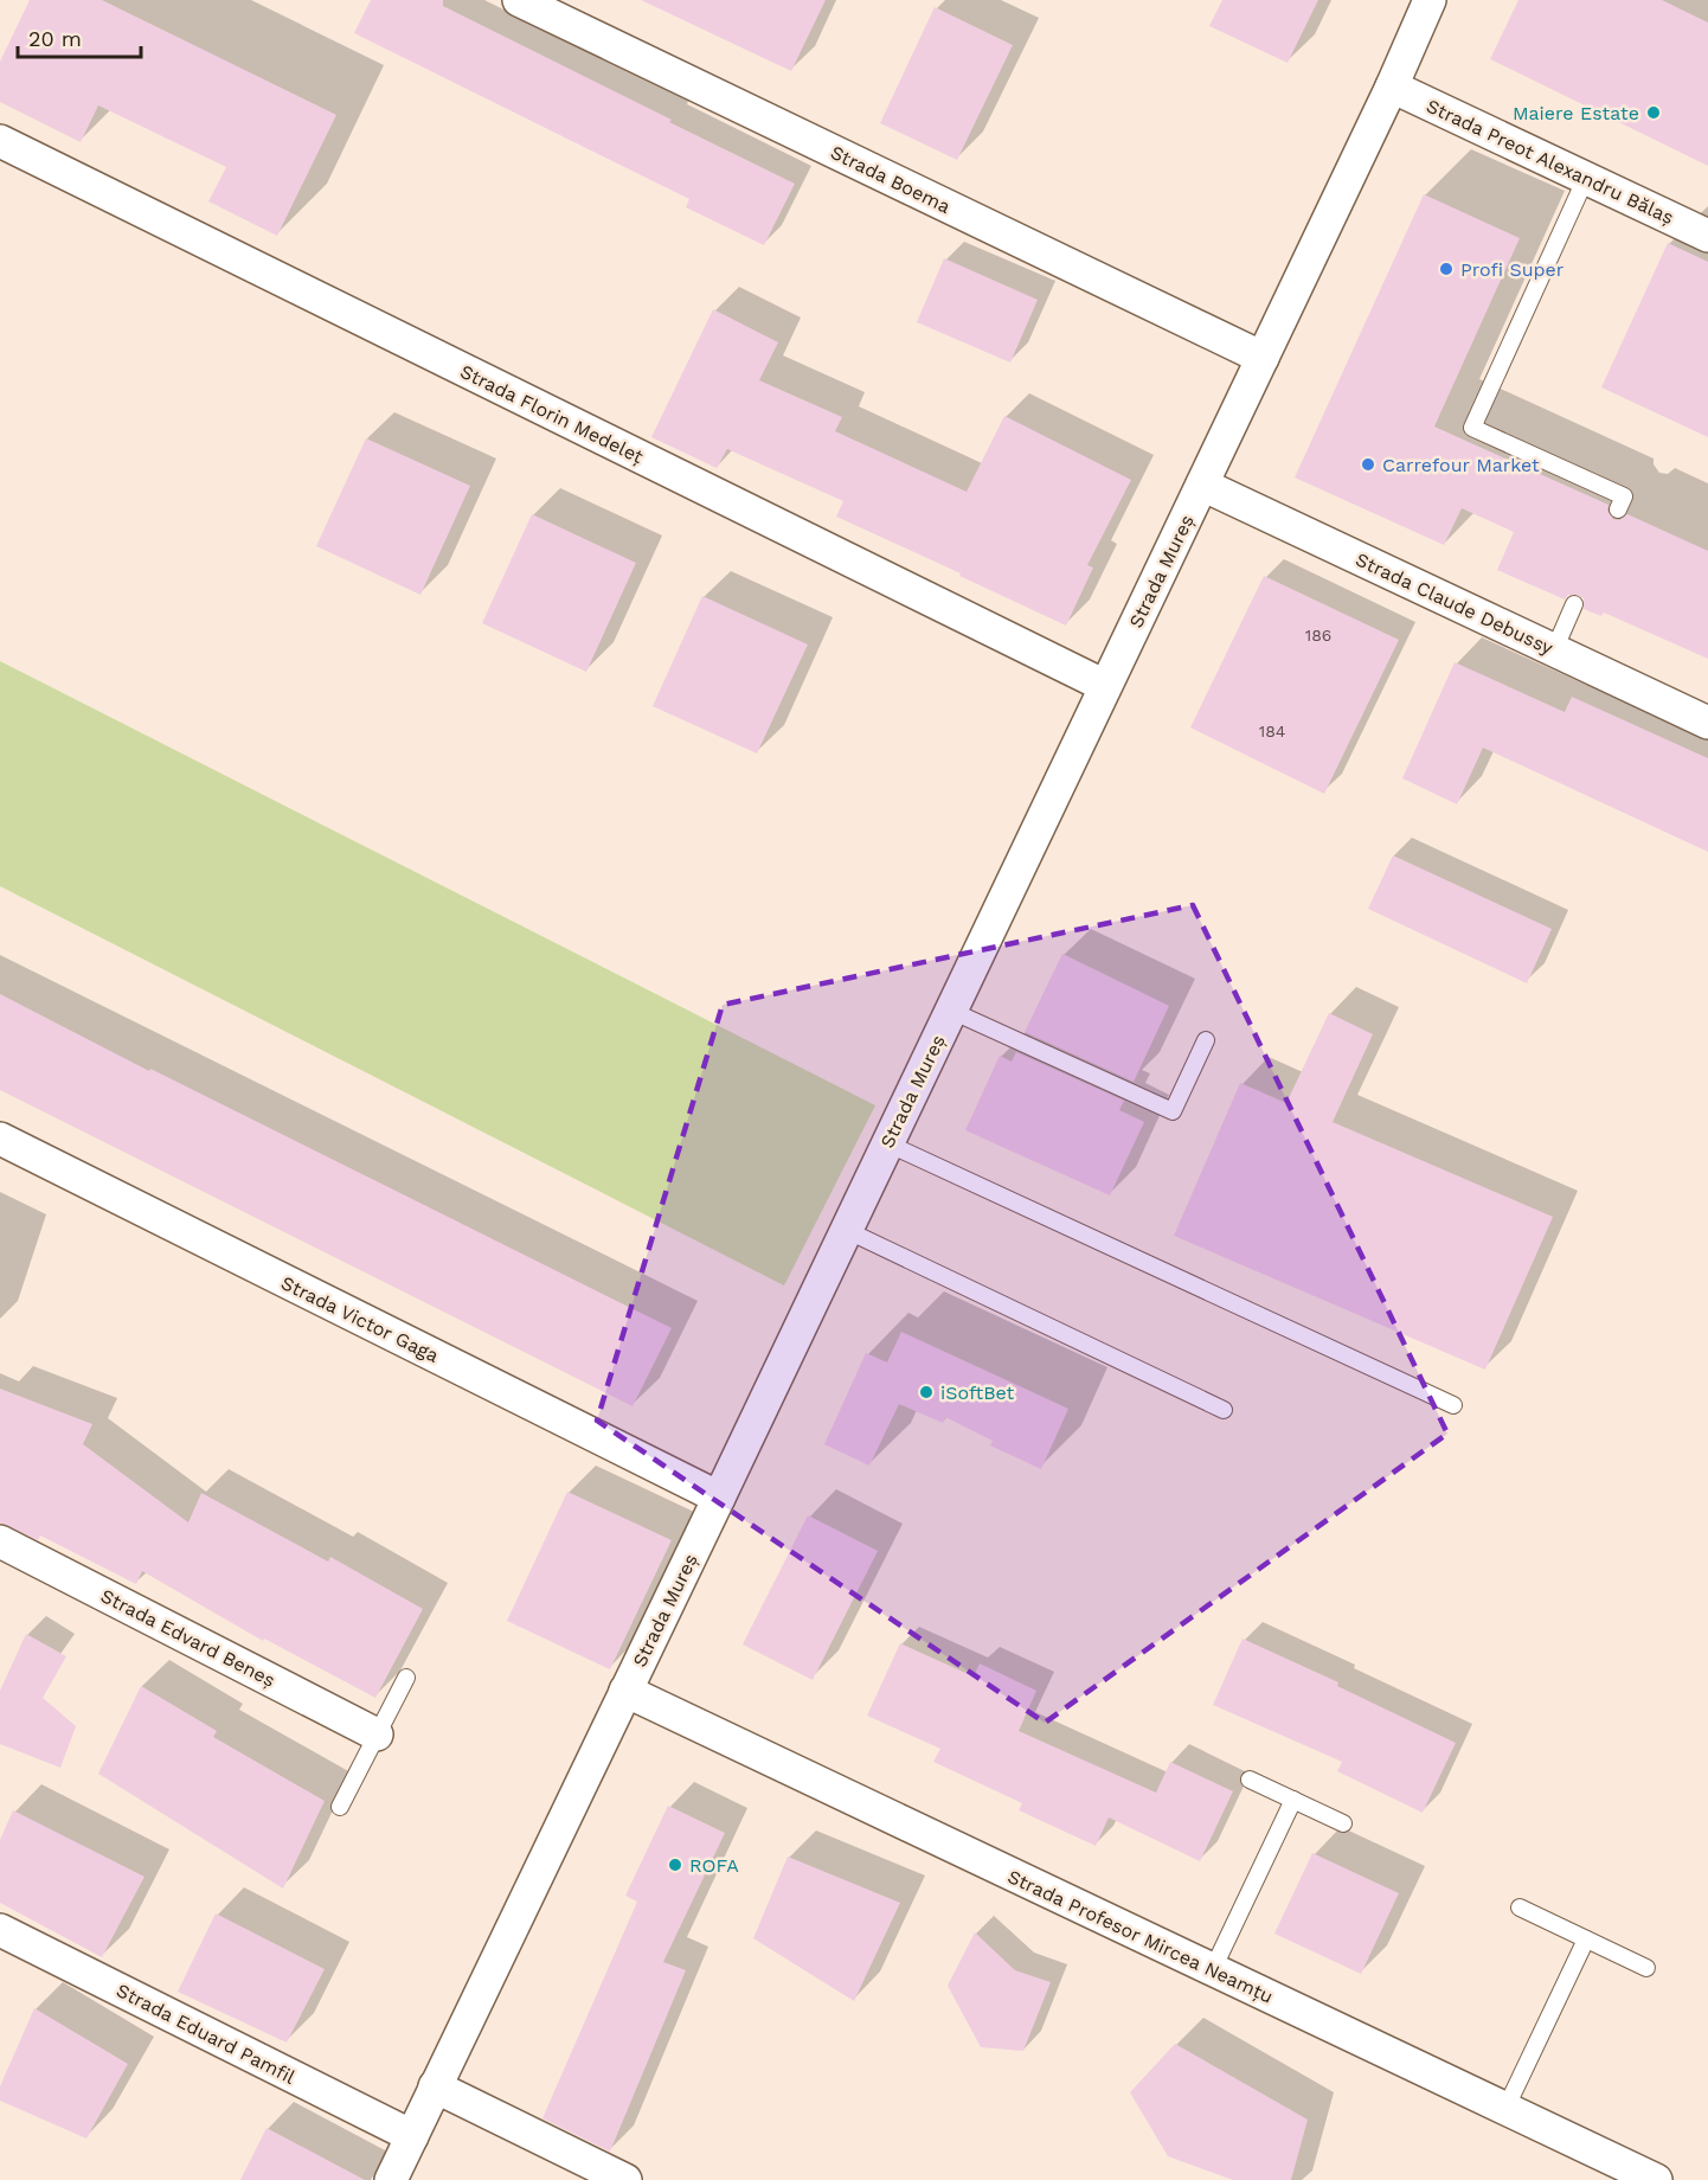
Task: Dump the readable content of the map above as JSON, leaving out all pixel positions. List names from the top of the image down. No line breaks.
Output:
{"streets":{"street":["Strada Preot Alexandru Bălaș","Strada Boema","Strada Florin Medeleț","Strada Mureș","Strada Claude Debussy","Strada Victor Gaga","Strada Edvard Beneș","Strada Profesor Mircea Neamțu","Strada Eduard Pamfil"]},"crossings":[["Strada Preot Alexandru Bălaș","Strada Mureș"],["Strada Boema","Strada Mureș"],["Strada Florin Medeleț","Strada Mureș"],["Strada Mureș","Strada Claude Debussy"],["Strada Mureș","Strada Victor Gaga"],["Strada Mureș","Strada Profesor Mircea Neamțu"],["Strada Mureș","Strada Eduard Pamfil"]],"places":["Maiere Estate","Profi Super","Carrefour Market","iSoftBet","ROFA"],"house_numbers":["186","184"],"scale_bar":"20 m"}
